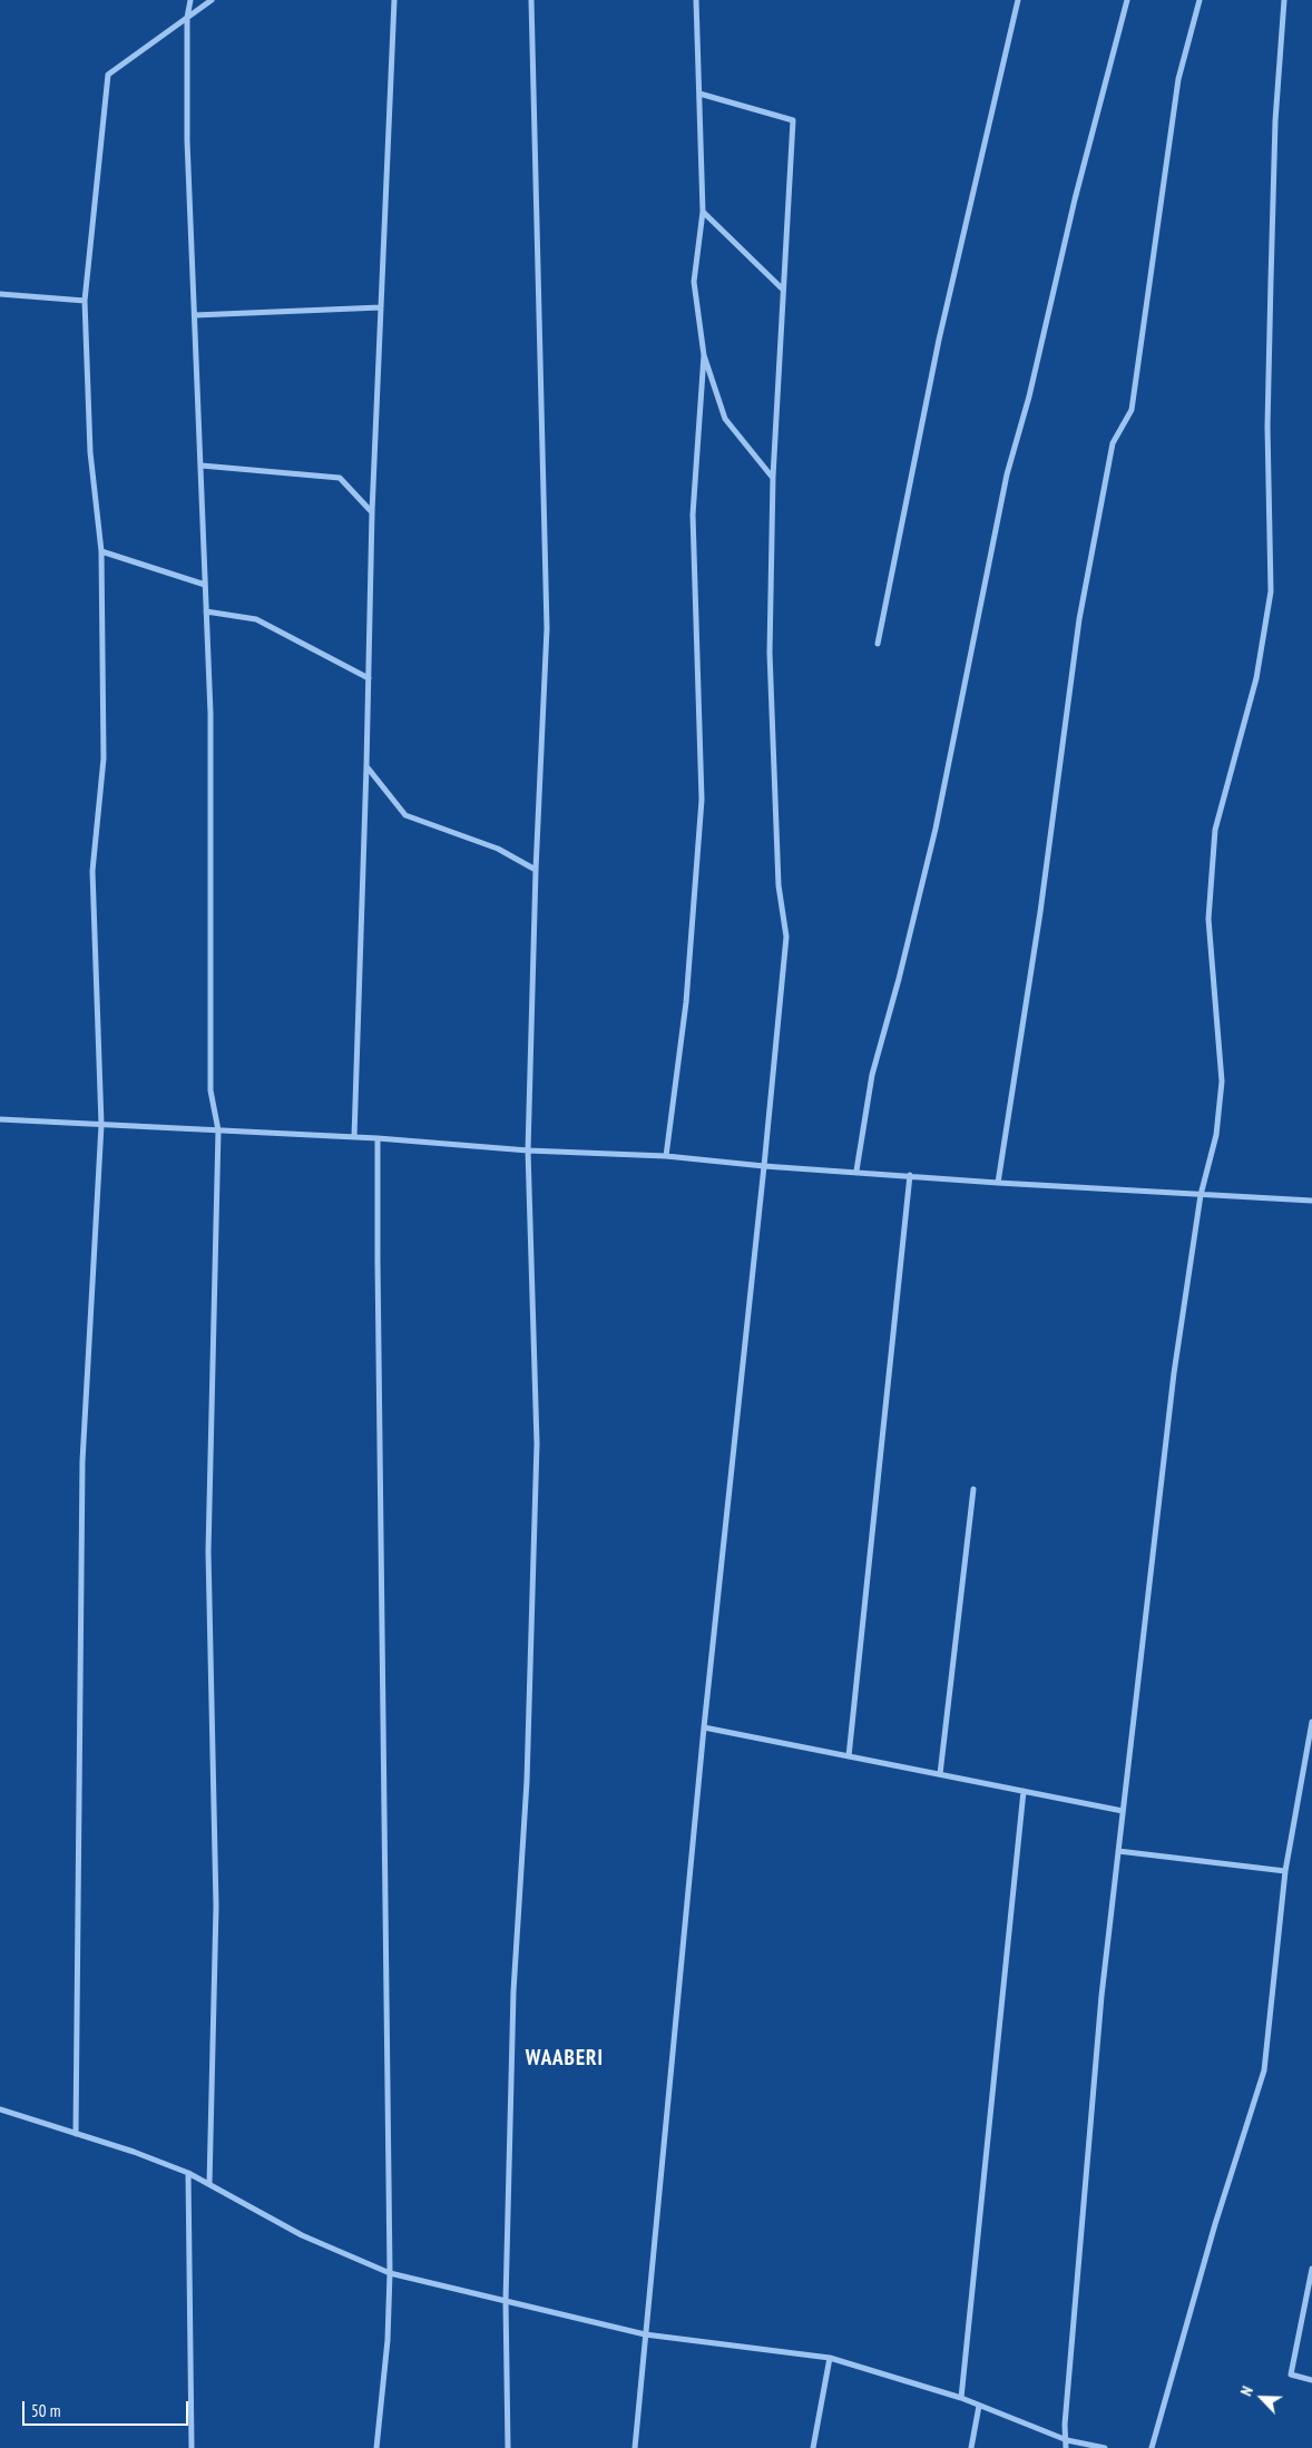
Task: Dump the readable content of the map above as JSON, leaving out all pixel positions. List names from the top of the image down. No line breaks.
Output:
{"districts":["WAABERI"],"scale_bar":"50 m","north":"top left"}
